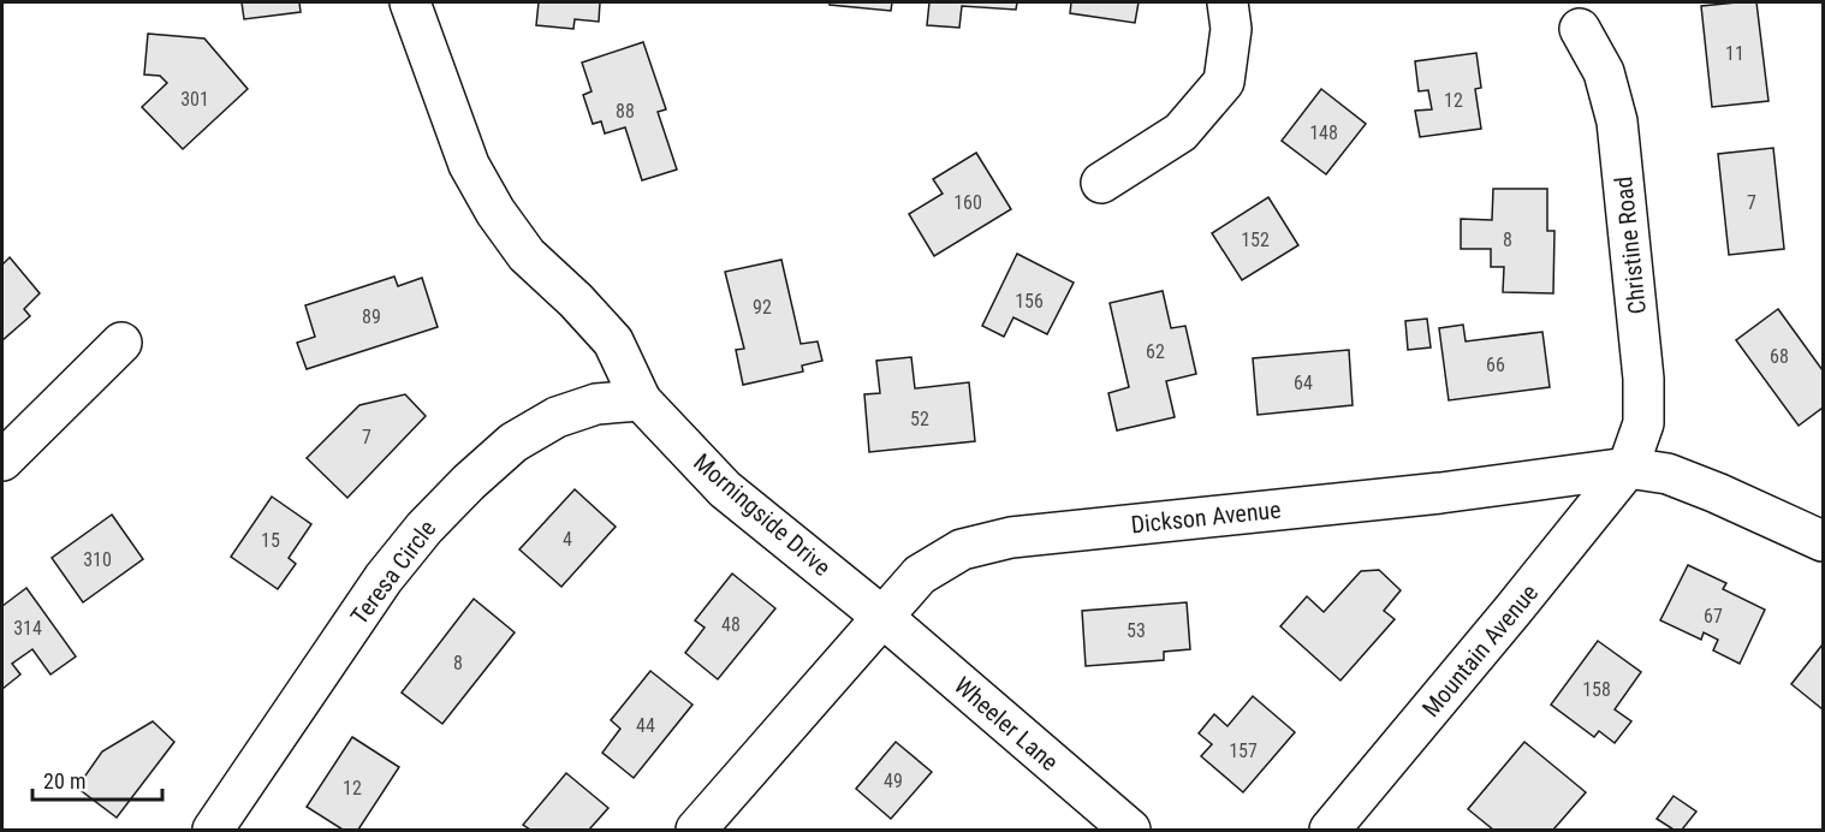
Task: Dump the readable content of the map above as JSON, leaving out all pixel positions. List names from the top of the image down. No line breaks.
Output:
{"streets":{"street":["Christine Road","Morningside Drive","Dickson Avenue","Teresa Circle","Mountain Avenue","Wheeler Lane"]},"crossings":[["Christine Road","Dickson Avenue"],["Christine Road","Mountain Avenue"],["Morningside Drive","Dickson Avenue"],["Morningside Drive","Teresa Circle"],["Morningside Drive","Wheeler Lane"],["Dickson Avenue","Mountain Avenue"],["Dickson Avenue","Wheeler Lane"]],"house_numbers":["11","301","12","88","148","160","7","152","8","156","92","89","62","68","66","64","52","7","4","15","310","67","48","314","53","8","158","44","157","49","12"],"scale_bar":"20 m"}
